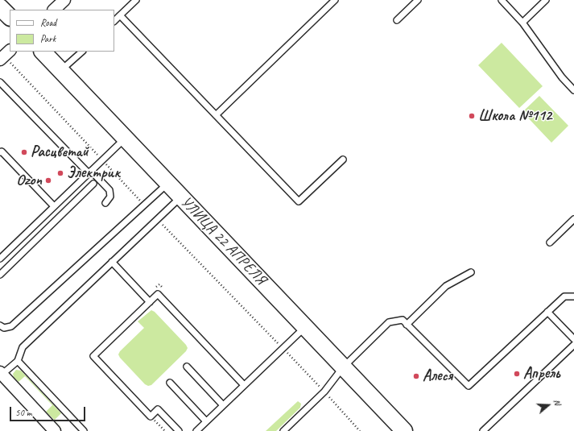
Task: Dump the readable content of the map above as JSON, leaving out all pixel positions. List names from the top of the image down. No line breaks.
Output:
{"streets":{"main road":["УЛИЦА 22 АПРЕЛЯ"]},"places":["Школа №112","Расцветай","Электрик","Ozon","Апрель","Алеся"],"legend":["Road","Park"],"scale_bar":"50 m","north":"right"}
